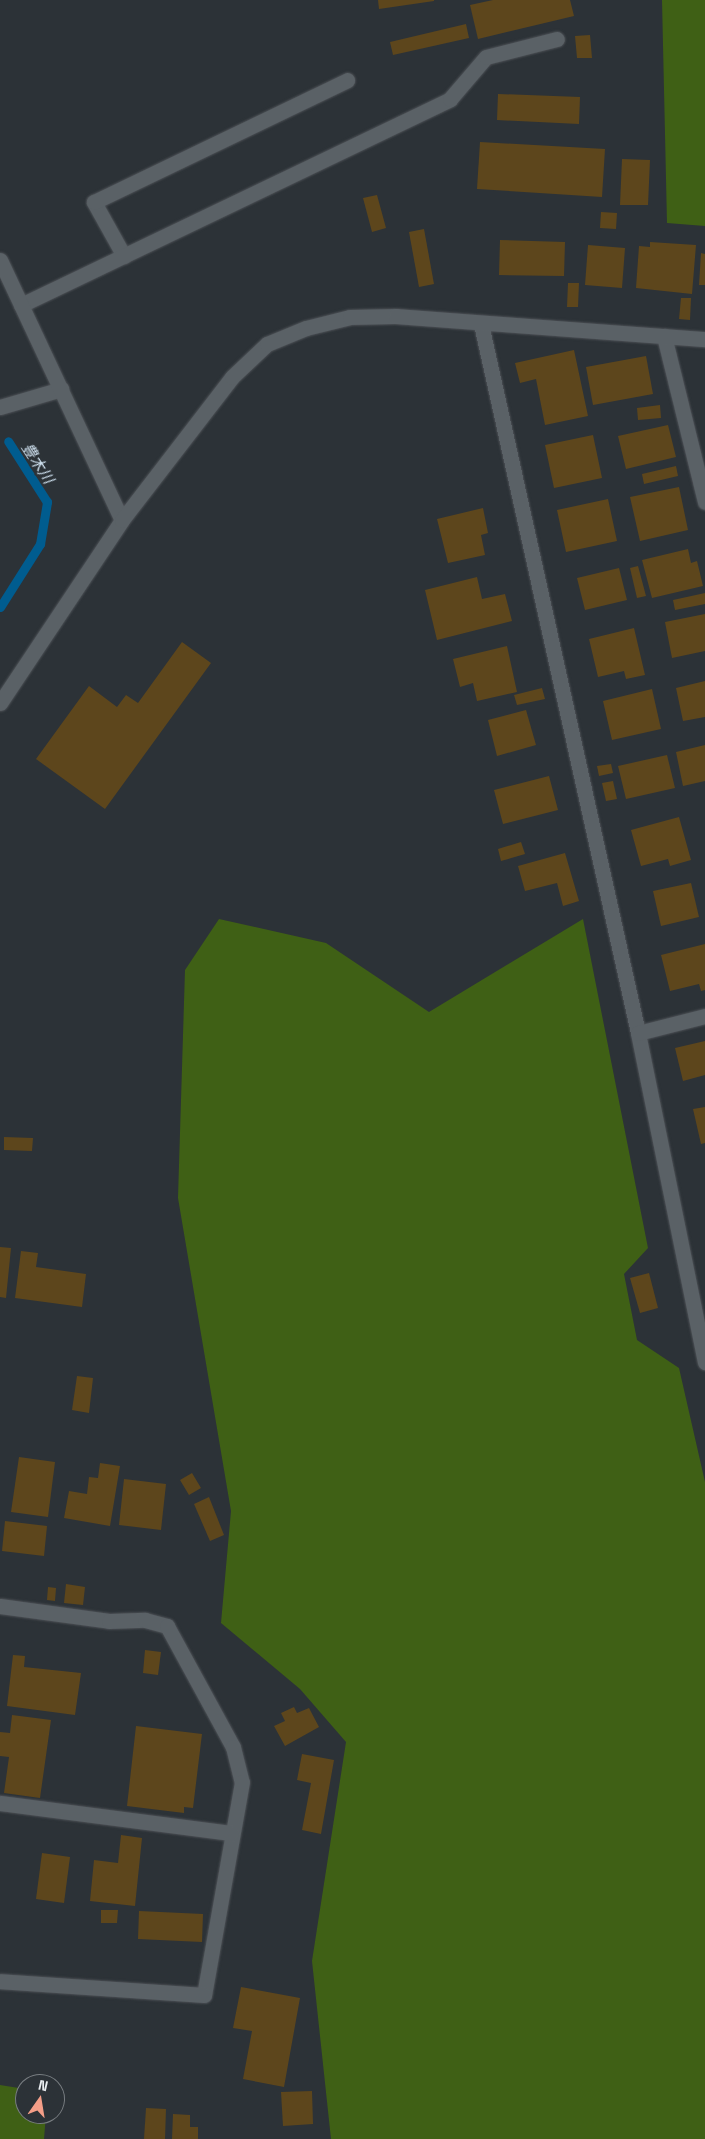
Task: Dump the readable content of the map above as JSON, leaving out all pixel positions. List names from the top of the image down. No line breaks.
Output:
{"water":["豊木川"],"north":"top"}
